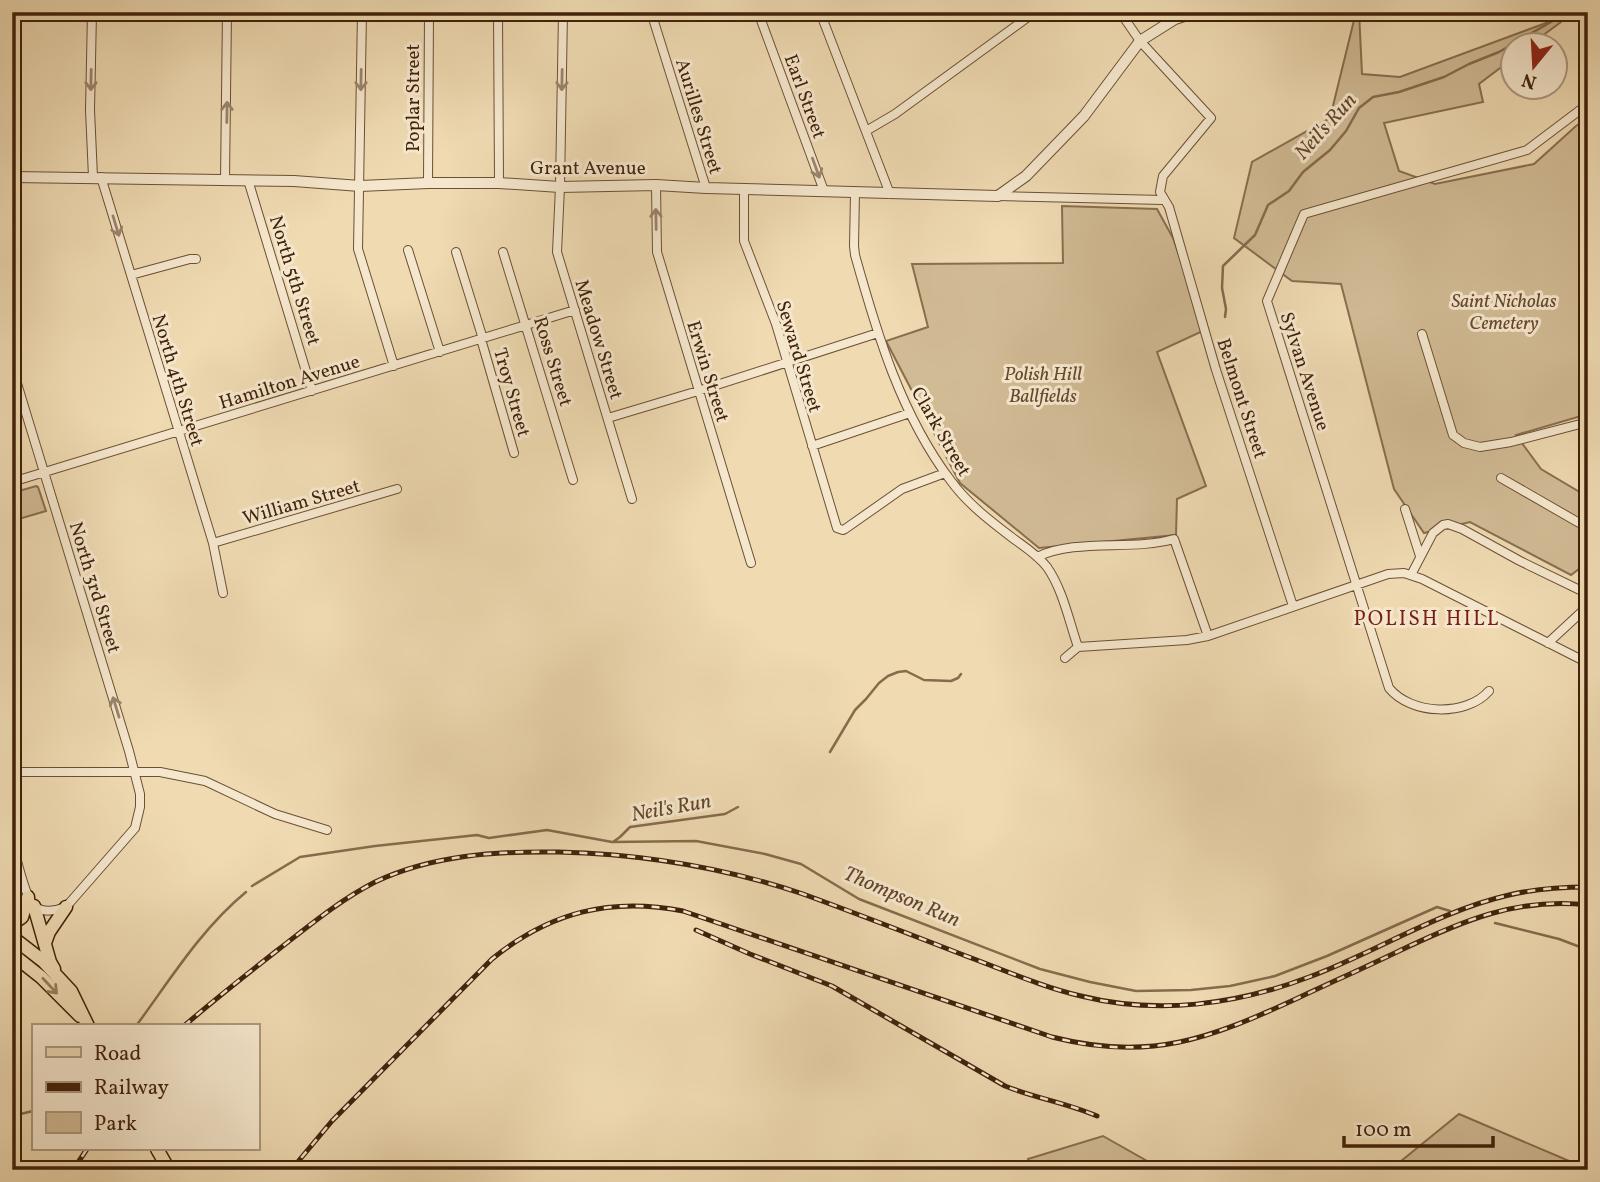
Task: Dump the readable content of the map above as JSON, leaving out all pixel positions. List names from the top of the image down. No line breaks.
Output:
{"streets":{"street":["Earl Street","Poplar Street","Aurilles Street","Grant Avenue","North 5th Street","Meadow Street","Seward Street","Ross Street","Erwin Street","Sylvan Avenue","North 4th Street","Hamilton Avenue","Troy Street","Belmont Street","Clark Street","William Street","North 3rd Street"]},"crossings":[["Earl Street","Grant Avenue"],["Poplar Street","Grant Avenue"],["Aurilles Street","Grant Avenue"],["Grant Avenue","North 5th Street"],["Grant Avenue","Meadow Street"],["Grant Avenue","Seward Street"],["Grant Avenue","Erwin Street"],["Grant Avenue","North 4th Street"],["Grant Avenue","Belmont Street"],["Grant Avenue","Clark Street"],["North 5th Street","Hamilton Avenue"],["Meadow Street","Hamilton Avenue"],["Seward Street","Clark Street"],["Ross Street","Hamilton Avenue"],["North 4th Street","Hamilton Avenue"],["North 4th Street","William Street"],["Hamilton Avenue","Troy Street"],["Hamilton Avenue","North 3rd Street"]],"one_way":["Erwin Street","North 4th Street","North 3rd Street"],"districts":["POLISH HILL"],"water":["Neil's Run","Thompson Run"],"parks":["Saint Nicholas Cemetery","Polish Hill Ballfields"],"legend":["Road","Railway","Park"],"scale_bar":"100 m","north":"bottom"}
